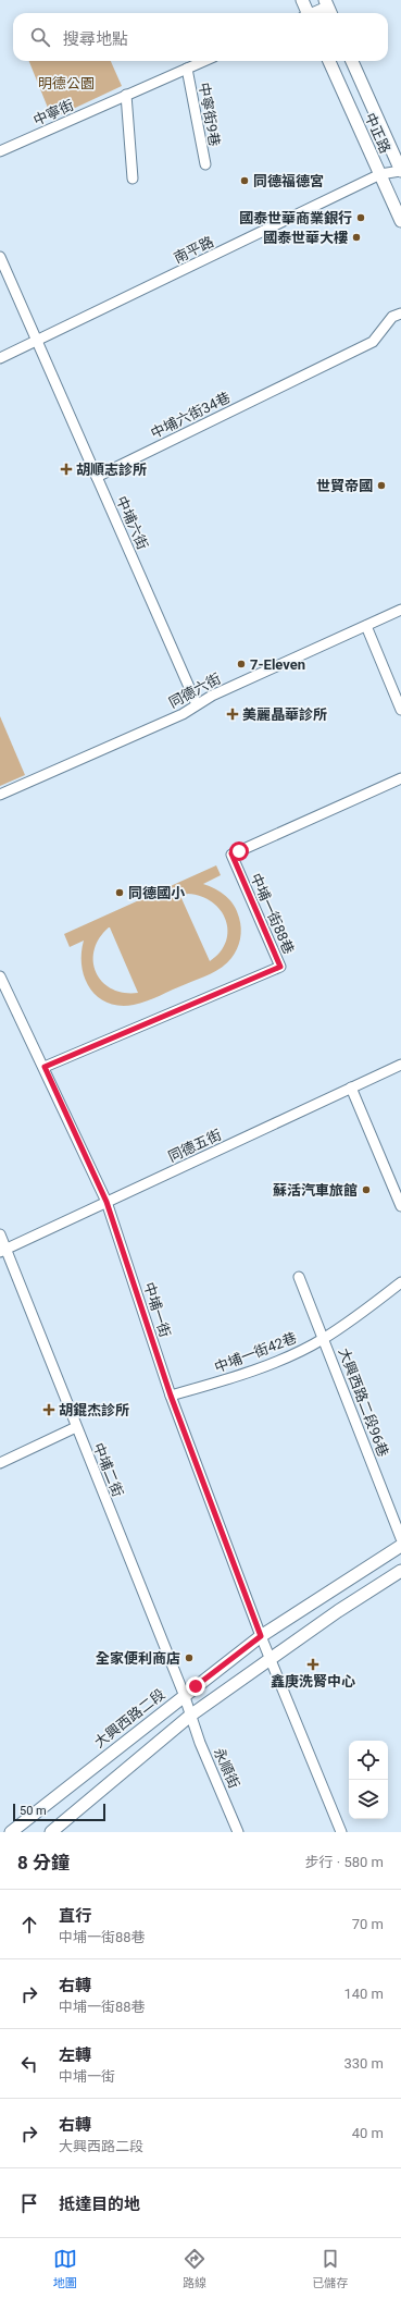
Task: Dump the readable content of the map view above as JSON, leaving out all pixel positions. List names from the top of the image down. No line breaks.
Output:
{"streets":{"street":["中寧街","中寧街9巷","中正路","南平路","中埔六街34巷","中埔六街","同德六街","中埔一街88巷","同德五街","中埔一街","中埔一街42巷","大興西路二段96巷","中埔二街","大興西路二段","永順街"]},"crossings":[["中寧街","中寧街9巷"],["中正路","南平路"],["南平路","中埔六街"],["中埔六街34巷","中埔六街"],["中埔六街","同德六街"],["中埔一街88巷","中埔一街"],["同德五街","中埔一街"],["同德五街","中埔二街"],["中埔一街","中埔一街42巷"],["中埔一街","大興西路二段"],["中埔一街42巷","大興西路二段96巷"],["中埔二街","大興西路二段"],["中埔二街","永順街"]],"parks":["明德公園"],"places":{"other":["同德福德宮","國泰世華商業銀行","國泰世華大樓","世貿帝國","7-Eleven","同德國小","蘇活汽車旅館","全家便利商店"],"health":["胡順志診所","美麗晶華診所","胡錕杰診所","鑫庚洗腎中心"]},"scale_bar":"50 m","page":{"search":"搜尋地點","scale":"50 m","heading":["8 分鐘","步行 · 580 m"],"list":[["直行","中埔一街88巷","70 m"],["右轉","中埔一街88巷","140 m"],["左轉","中埔一街","330 m"],["右轉","大興西路二段","40 m"],"抵達目的地"],"nav":["地圖","路線","已儲存"]}}
